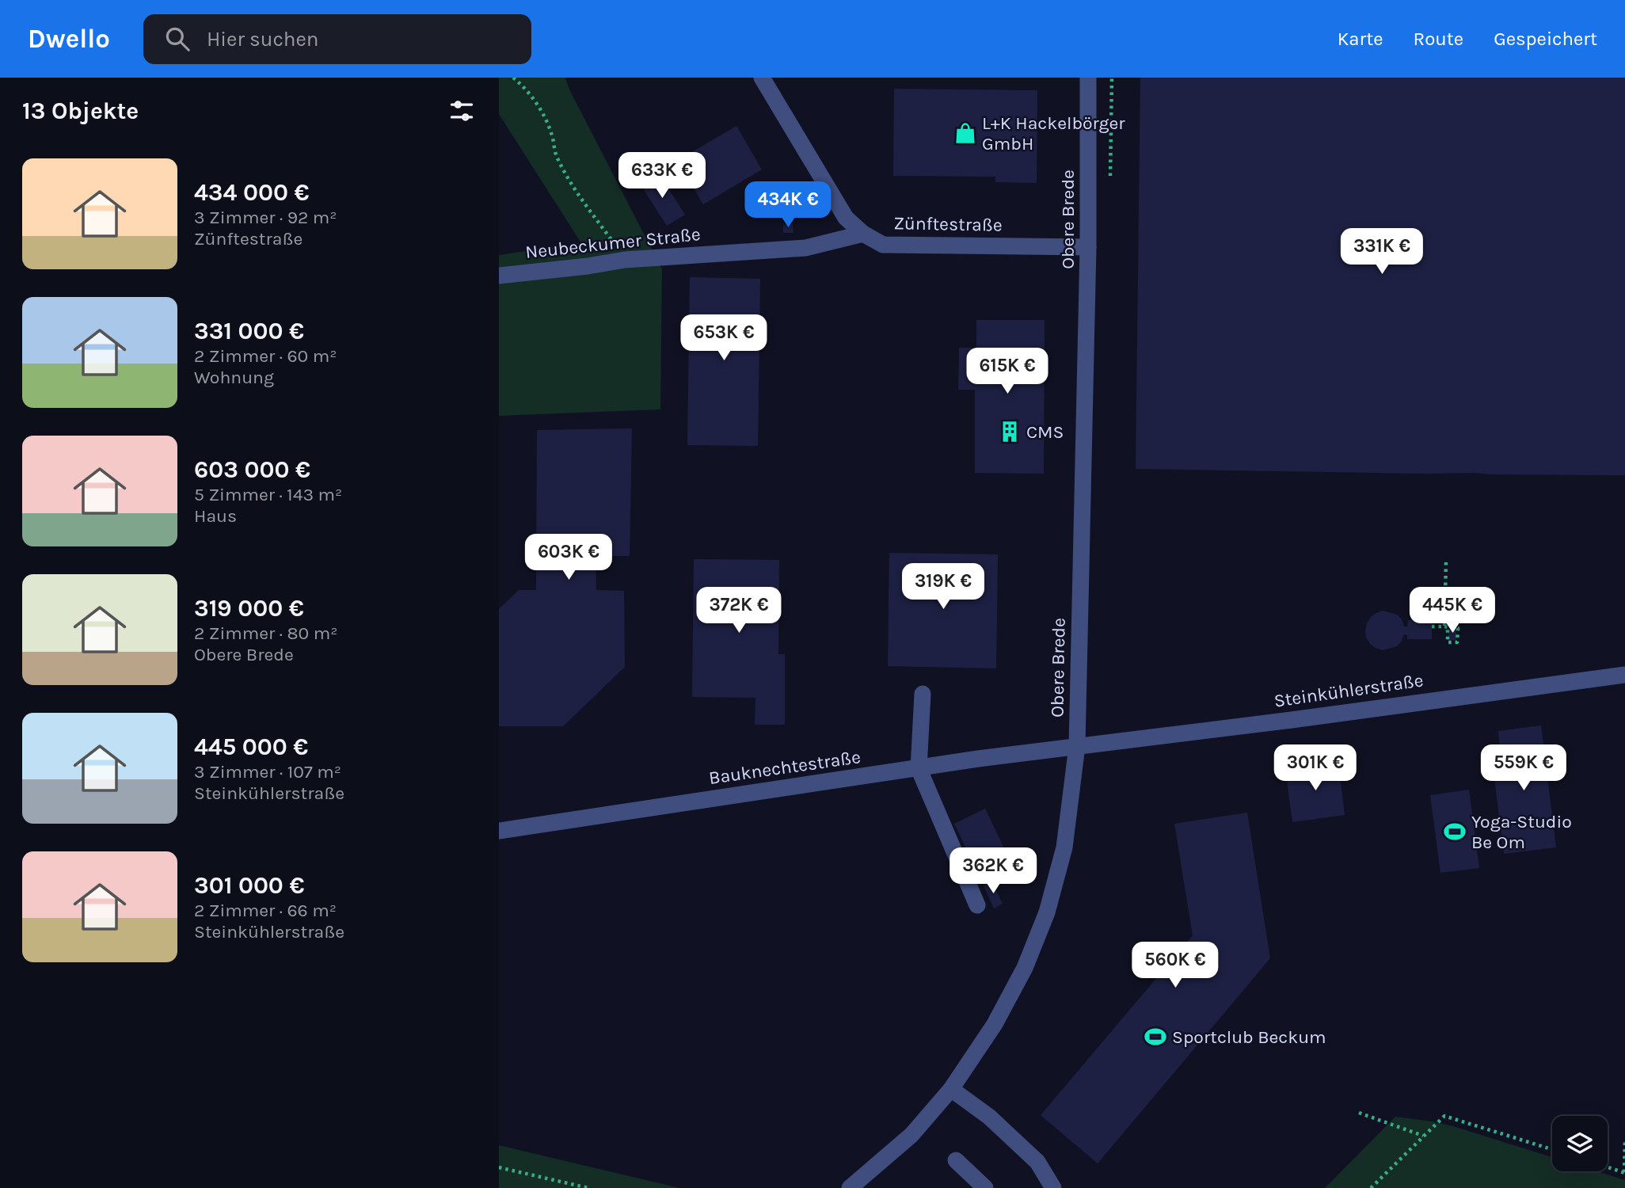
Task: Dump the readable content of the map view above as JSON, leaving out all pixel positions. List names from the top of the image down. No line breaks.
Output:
{"streets":{"street":["Obere Brede","Zünftestraße","Neubeckumer Straße","Steinkühlerstraße","Bauknechtestraße"]},"crossings":[["Obere Brede","Zünftestraße"],["Obere Brede","Steinkühlerstraße"],["Obere Brede","Bauknechtestraße"],["Zünftestraße","Neubeckumer Straße"],["Steinkühlerstraße","Bauknechtestraße"]],"places":{"shop":["L+K Hackelbörger GmbH"],"building":["CMS"],"sports":["Yoga-Studio Be Om","Sportclub Beckum"]},"page":{"header":"Dwello","search":"Hier suchen","nav":["Karte","Route","Gespeichert"],"heading":"13 Objekte","list":[{"name":"434 000 €","note":"3 Zimmer · 92 m² · Zünftestraße"},{"name":"331 000 €","note":"2 Zimmer · 60 m² · Wohnung"},{"name":"603 000 €","note":"5 Zimmer · 143 m² · Haus"},{"name":"319 000 €","note":"2 Zimmer · 80 m² · Obere Brede"},{"name":"445 000 €","note":"3 Zimmer · 107 m² · Steinkühlerstraße"},{"name":"301 000 €","note":"2 Zimmer · 66 m² · Steinkühlerstraße"}],"price":["633K €","434K €","331K €","653K €","615K €","603K €","319K €","372K €","445K €","301K €","559K €","362K €","560K €"]}}
